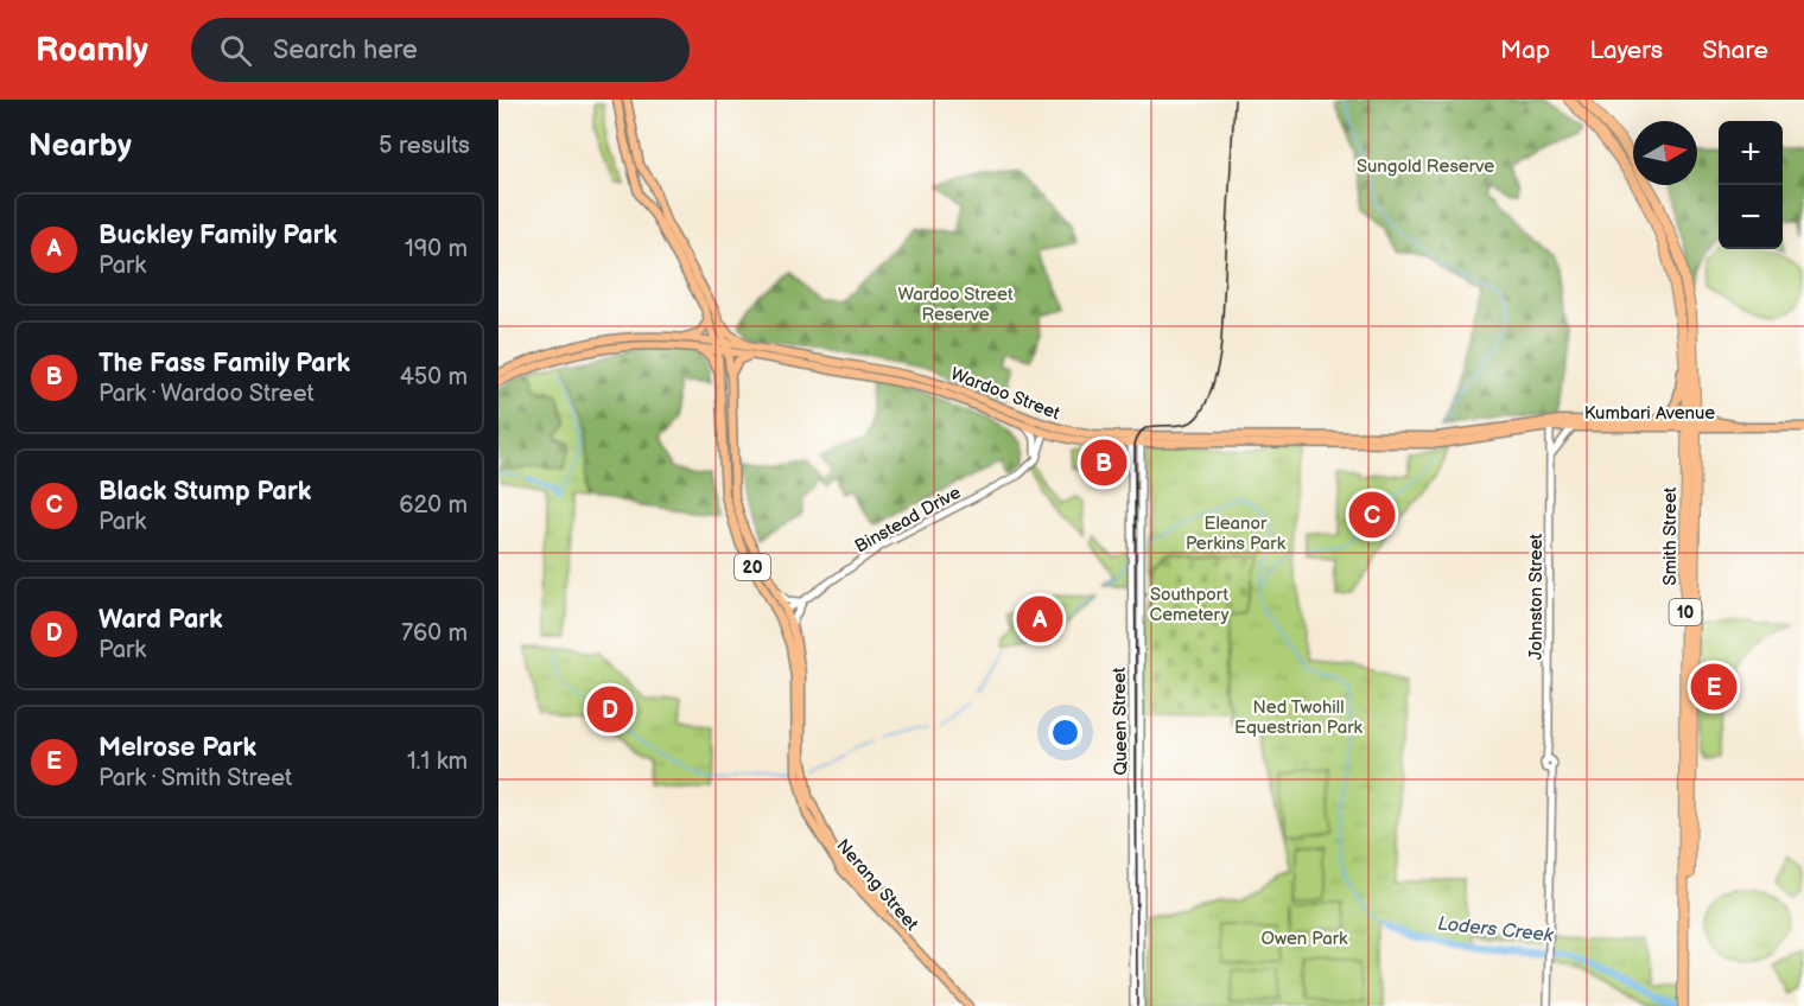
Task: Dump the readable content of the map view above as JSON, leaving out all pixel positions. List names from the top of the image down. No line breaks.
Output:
{"streets":{"highway":["Smith Street","10"],"main road":["Wardoo Street","Kumbari Avenue","20","Nerang Street"],"street":["Binstead Drive","Johnston Street","Queen Street"]},"crossings":[["Wardoo Street","Kumbari Avenue"],["Wardoo Street","Binstead Drive"],["Wardoo Street","20"],["Wardoo Street","Johnston Street"],["Wardoo Street","Queen Street"],["Kumbari Avenue","Smith Street"],["Kumbari Avenue","Johnston Street"],["Binstead Drive","20"],["20","Nerang Street"]],"water":["Loders Creek"],"parks":["Sungold Reserve","Wardoo Street Reserve","Eleanor Perkins Park","Southport Cemetery","Ned Twohill Equestrian Park","Owen Park"],"north":"right","page":{"header":"Roamly","search":"Search here","nav":["Map","Layers","Share"],"heading":["Nearby","5 results"],"map_buttons":["+","−"],"list":[{"mark":"A","name":"Buckley Family Park","note":"Park","value":"190 m"},{"mark":"B","name":"The Fass Family Park","note":"Park · Wardoo Street","value":"450 m"},{"mark":"C","name":"Black Stump Park","note":"Park","value":"620 m"},{"mark":"D","name":"Ward Park","note":"Park","value":"760 m"},{"mark":"E","name":"Melrose Park","note":"Park · Smith Street","value":"1.1 km"}],"pins":["B","C","A","E","D"]}}
